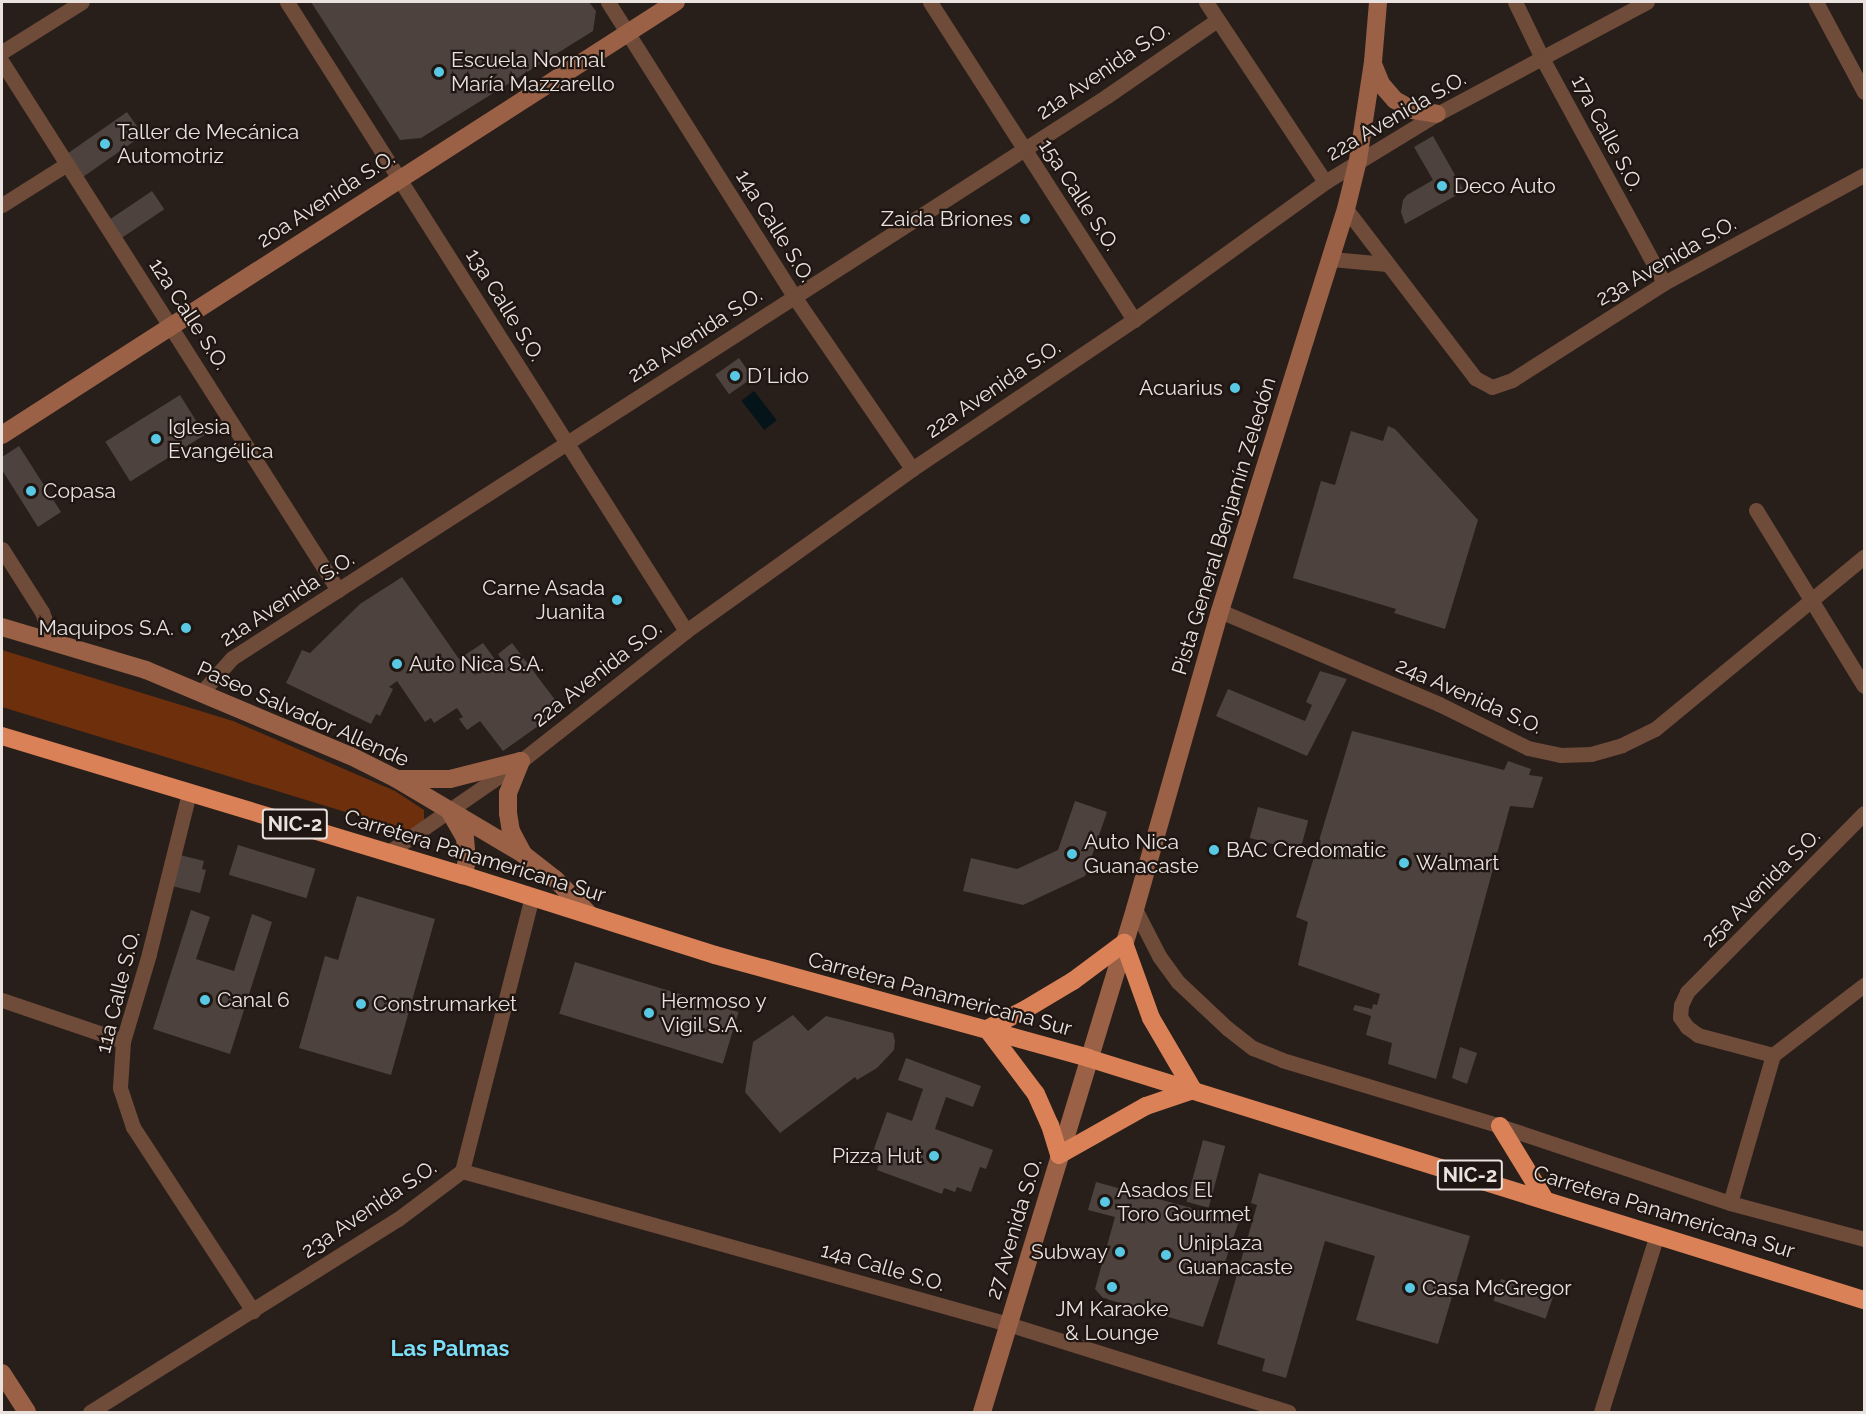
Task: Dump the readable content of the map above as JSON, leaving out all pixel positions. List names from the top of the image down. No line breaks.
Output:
{"streets":{"highway":["NIC-2","Carretera Panamericana Sur"],"street":["21a Avenida S.O.","22a Avenida S.O.","17a Calle S.O.","15a Calle S.O.","20a Avenida S.O.","14a Calle S.O.","23a Avenida S.O.","13a Calle S.O.","12a Calle S.O.","Pista General Benjamín Zeledón","24a Avenida S.O.","Paseo Salvador Allende","25a Avenida S.O.","11a Calle S.O.","27 Avenida S.O."]},"crossings":[["21a Avenida S.O.","15a Calle S.O."],["21a Avenida S.O.","14a Calle S.O."],["21a Avenida S.O.","13a Calle S.O."],["21a Avenida S.O.","12a Calle S.O."],["21a Avenida S.O.","Paseo Salvador Allende"],["22a Avenida S.O.","17a Calle S.O."],["22a Avenida S.O.","15a Calle S.O."],["22a Avenida S.O.","14a Calle S.O."],["22a Avenida S.O.","13a Calle S.O."],["22a Avenida S.O.","Pista General Benjamín Zeledón"],["22a Avenida S.O.","Paseo Salvador Allende"],["22a Avenida S.O.","Carretera Panamericana Sur"],["17a Calle S.O.","23a Avenida S.O."],["20a Avenida S.O.","14a Calle S.O."],["20a Avenida S.O.","13a Calle S.O."],["20a Avenida S.O.","12a Calle S.O."],["14a Calle S.O.","23a Avenida S.O."],["14a Calle S.O.","27 Avenida S.O."],["23a Avenida S.O.","Carretera Panamericana Sur"],["23a Avenida S.O.","11a Calle S.O."],["Pista General Benjamín Zeledón","24a Avenida S.O."],["Pista General Benjamín Zeledón","Carretera Panamericana Sur"],["Pista General Benjamín Zeledón","27 Avenida S.O."],["Paseo Salvador Allende","Carretera Panamericana Sur"],["Carretera Panamericana Sur","11a Calle S.O."],["Carretera Panamericana Sur","27 Avenida S.O."]],"districts":["Las Palmas"],"places":["Escuela Normal María Mazzarello","Taller de Mecánica Automotriz","Deco Auto","Zaida Briones","D´Lido","Acuarius","Iglesia Evangélica","Copasa","Carne Asada Juanita","Maquipos S.A.","Auto Nica S.A.","BAC Credomatic","Auto Nica Guanacaste","Walmart","Canal 6","Construmarket","Hermoso y Vigil S.A.","Pizza Hut","Asados El Toro Gourmet","Subway","Uniplaza Guanacaste","JM Karaoke & Lounge","Casa McGregor"]}
